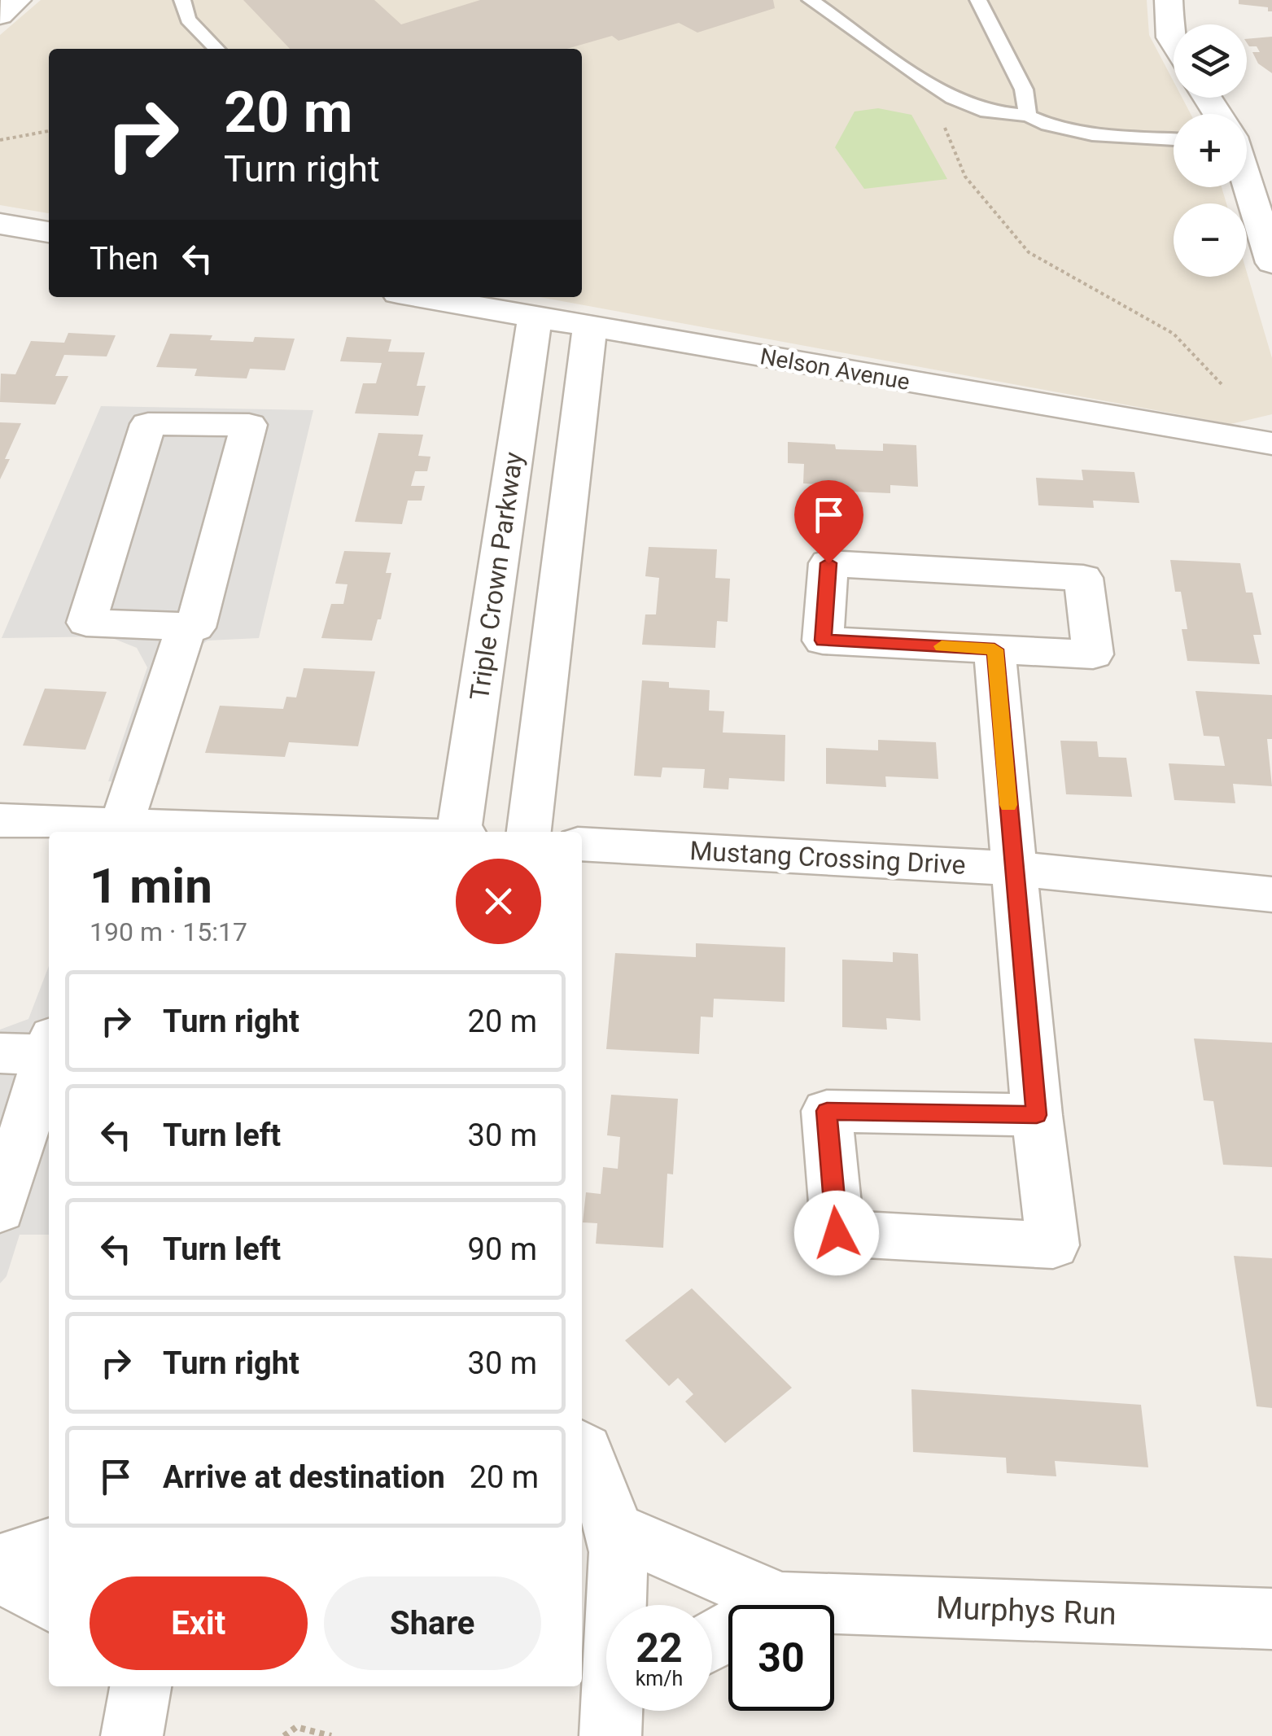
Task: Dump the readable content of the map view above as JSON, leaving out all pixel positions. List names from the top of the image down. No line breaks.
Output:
{"streets":{"street":["Nelson Avenue","Triple Crown Parkway","Mustang Crossing Drive","Murphys Run"]},"crossings":[["Nelson Avenue","Triple Crown Parkway"]],"page":{"map_buttons":["+","−"],"turn":["20 m","Turn right"],"then":"Then","heading":["1 min","190 m · 15:17"],"list":[{"name":"Turn right","value":"20 m"},{"name":"Turn left","value":"30 m"},{"name":"Turn left","value":"90 m"},{"name":"Turn right","value":"30 m"},{"name":"Arrive at destination","value":"20 m"}],"buttons":["Exit","Share"],"speed":"22 km/h","limit":"30"}}
